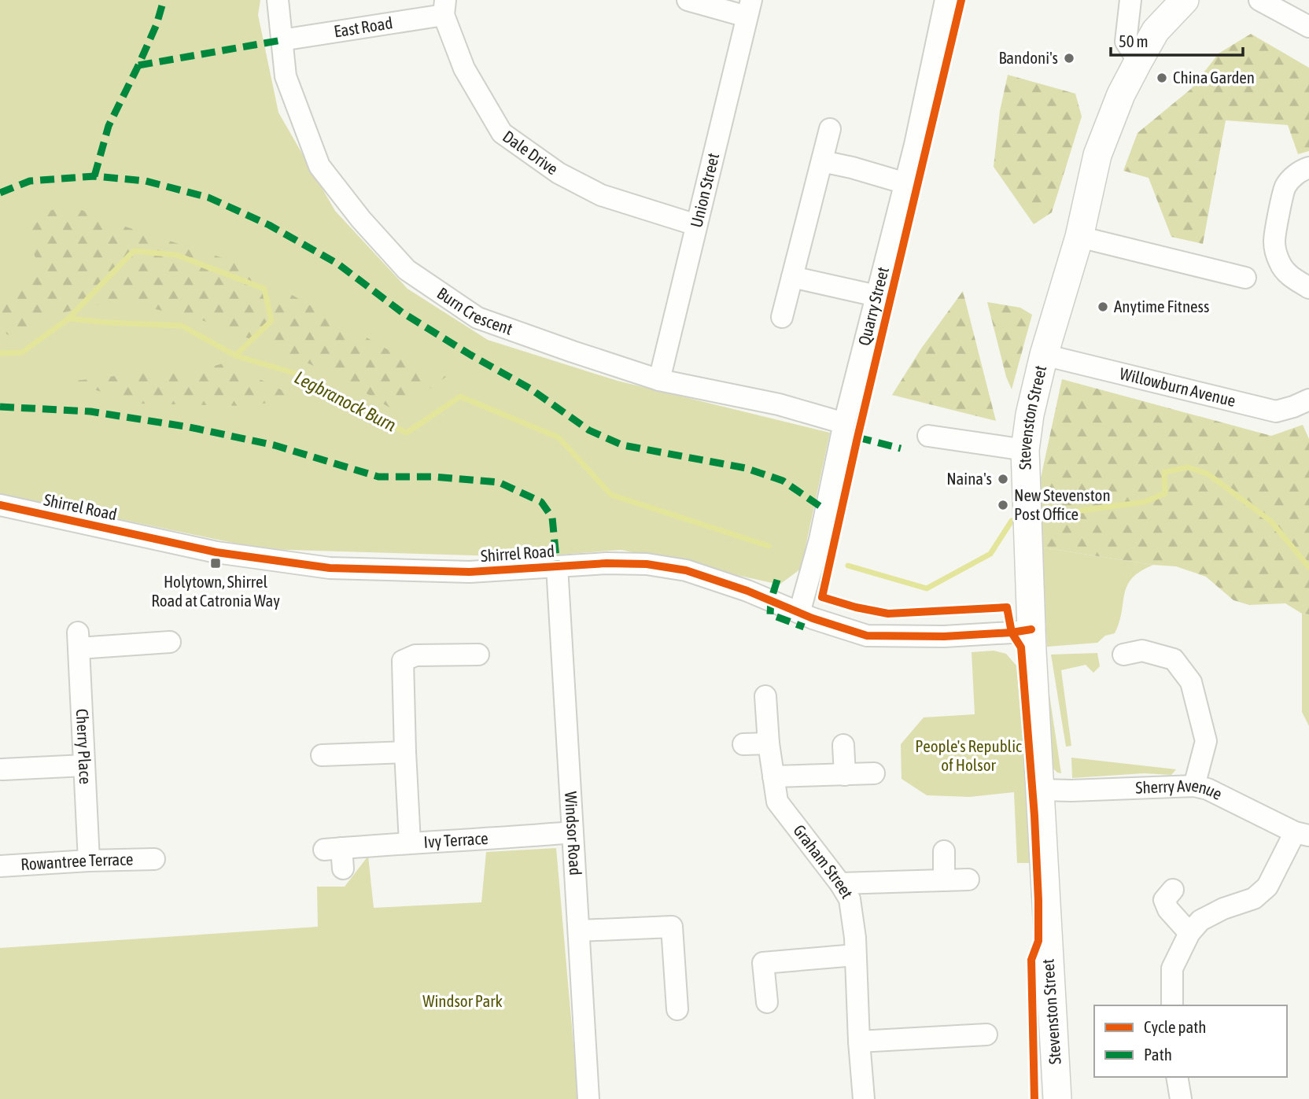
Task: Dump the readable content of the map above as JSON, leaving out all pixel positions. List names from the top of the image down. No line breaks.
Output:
{"streets":{"main road":["Stevenston Street"],"street":["East Road","Dale Drive","Union Street","Quarry Street","Burn Crescent","Willowburn Avenue","Shirrel Road","Cherry Place","Sherry Avenue","Windsor Road","Ivy Terrace","Rowantree Terrace","Graham Street"]},"crossings":[["East Road","Dale Drive"],["East Road","Burn Crescent"],["Dale Drive","Union Street"],["Union Street","Burn Crescent"],["Quarry Street","Burn Crescent"],["Quarry Street","Shirrel Road"],["Willowburn Avenue","Stevenston Street"],["Stevenston Street","Shirrel Road"],["Stevenston Street","Sherry Avenue"],["Shirrel Road","Windsor Road"],["Cherry Place","Rowantree Terrace"],["Windsor Road","Ivy Terrace"]],"water":["Legbranock Burn"],"parks":["People's Republic of Holsor","Windsor Park"],"places":{"other":["Bandoni's","China Garden","Anytime Fitness","Naina's","New Stevenston Post Office"],"transit":["Holytown, Shirrel Road at Catronia Way"]},"legend":["Cycle path","Path"],"scale_bar":"50 m"}
